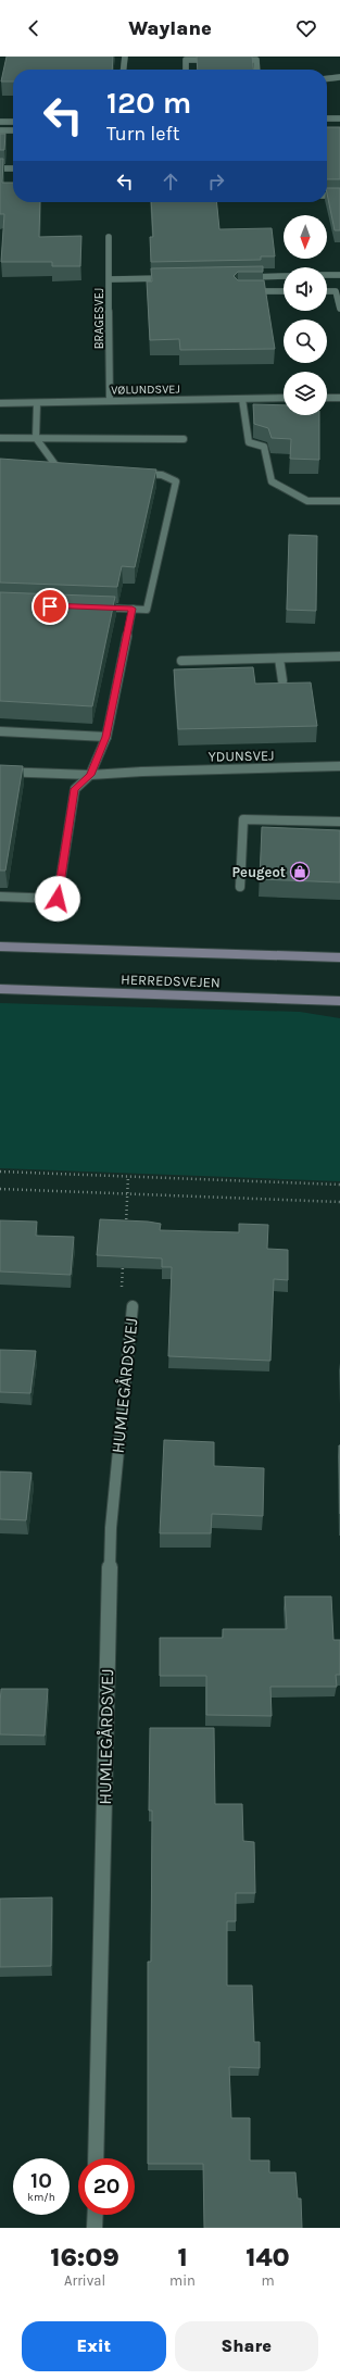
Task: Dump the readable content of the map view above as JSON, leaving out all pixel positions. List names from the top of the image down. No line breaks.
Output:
{"streets":{"street":["BRAGESVEJ","VØLUNDSVEJ","YDUNSVEJ","HERREDSVEJEN","HUMLEGÅRDSVEJ"]},"crossings":[["BRAGESVEJ","VØLUNDSVEJ"]],"places":{"shop":["Peugeot"]},"north":"bottom","page":{"header":"Waylane","turn":["120 m","Turn left"],"speed":"10 km/h","limit":"20","eta":["16:09","Arrival","1","min","140","m"],"buttons":["Exit","Share"]}}
